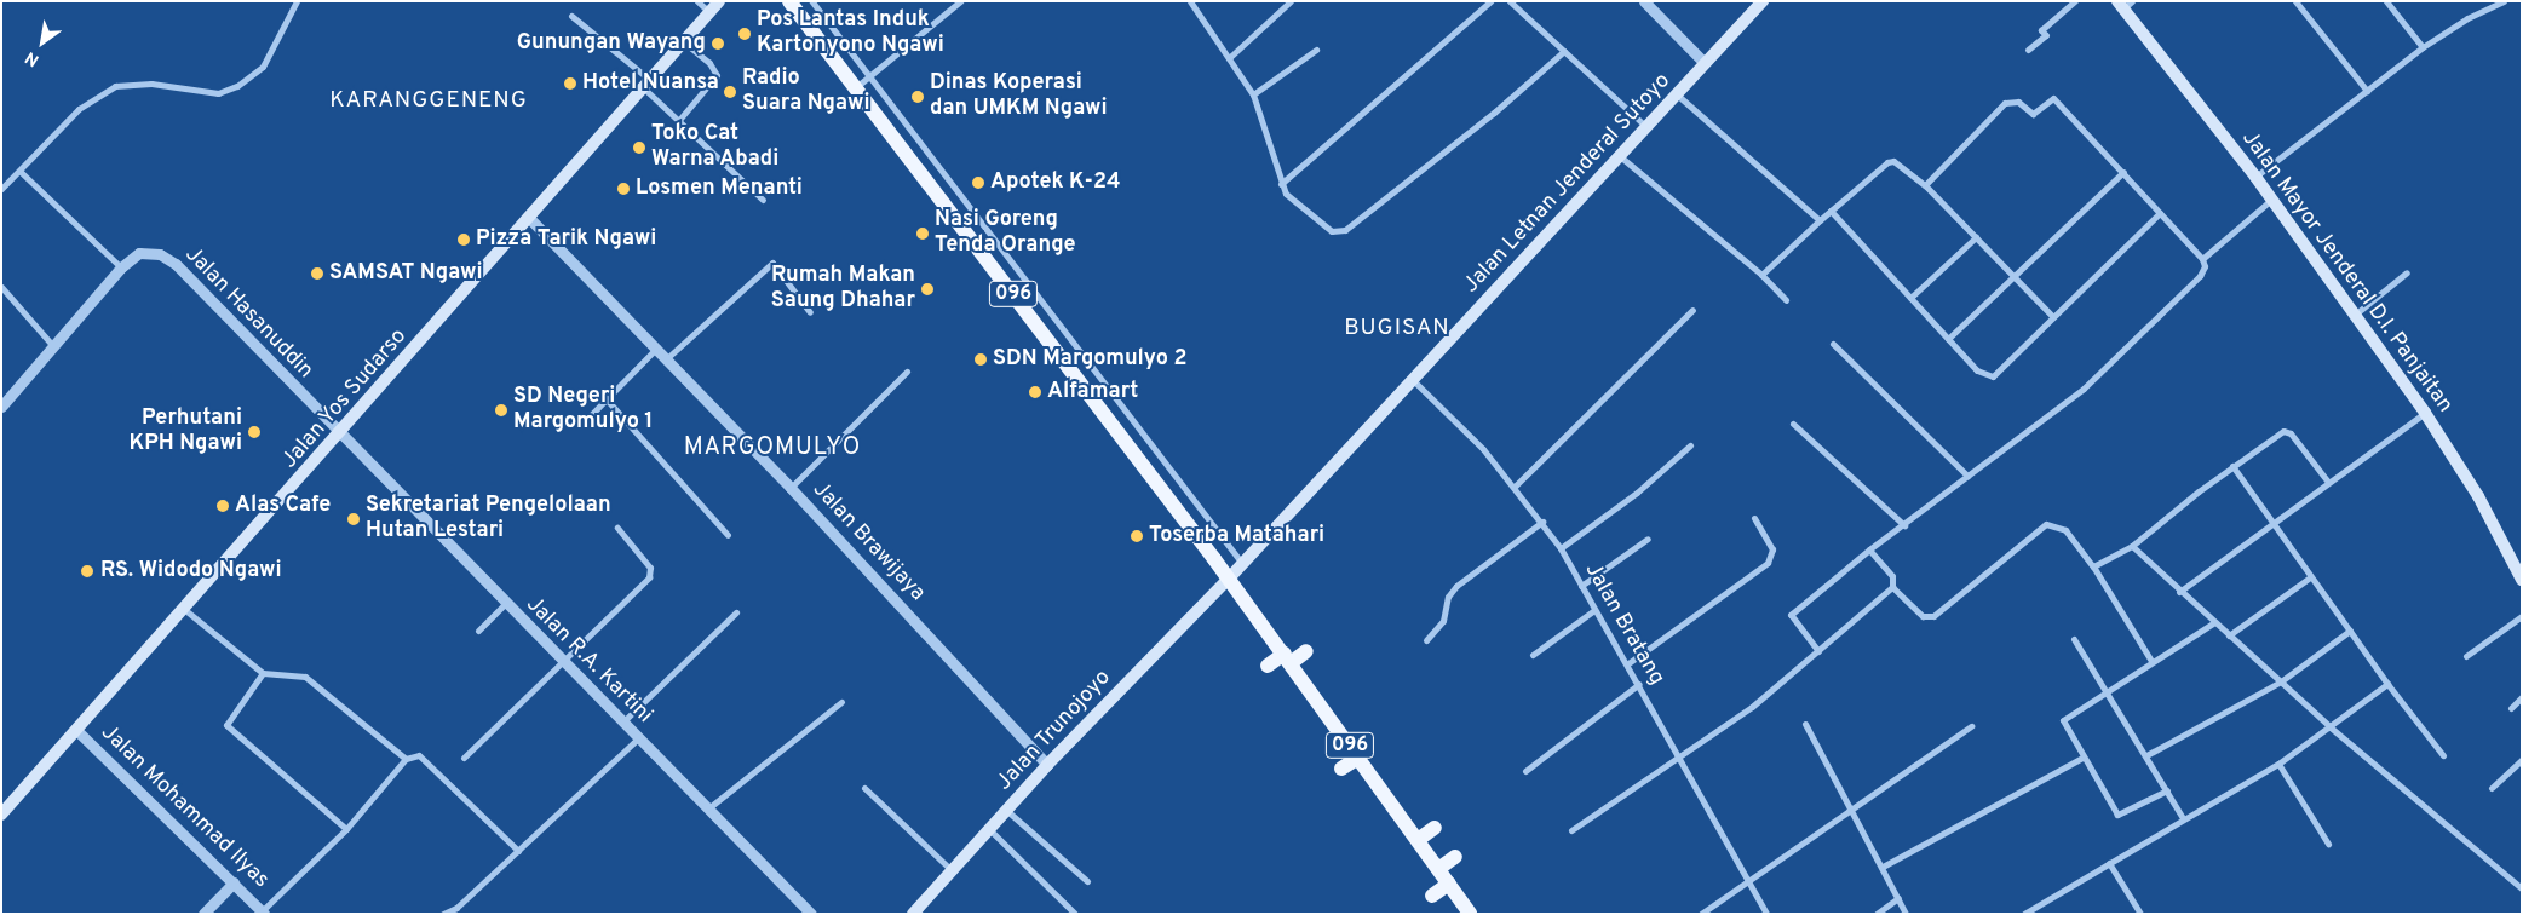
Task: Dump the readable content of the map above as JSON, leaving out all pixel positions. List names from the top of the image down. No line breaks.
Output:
{"streets":{"main road":["Jalan Letnan Jenderal Sutoyo","Jalan Mayor Jenderal D.I. Panjaitan","096","Jalan Yos Sudarso","Jalan Trunojoyo"],"street":["Jalan Hasanuddin","Jalan Brawijaya","Jalan Bratang","Jalan R.A. Kartini","Jalan Mohammad Ilyas"]},"crossings":[["Jalan Letnan Jenderal Sutoyo","096"],["Jalan Letnan Jenderal Sutoyo","Jalan Bratang"],["Jalan Letnan Jenderal Sutoyo","Jalan Trunojoyo"],["096","Jalan Trunojoyo"],["Jalan Hasanuddin","Jalan Yos Sudarso"],["Jalan Hasanuddin","Jalan R.A. Kartini"],["Jalan Yos Sudarso","Jalan Brawijaya"],["Jalan Yos Sudarso","Jalan R.A. Kartini"],["Jalan Yos Sudarso","Jalan Mohammad Ilyas"],["Jalan Brawijaya","Jalan Trunojoyo"]],"districts":["KARANGGENENG","BUGISAN","MARGOMULYO"],"places":["Pos Lantas Induk Kartonyono Ngawi","Gunungan Wayang","Hotel Nuansa","Radio Suara Ngawi","Dinas Koperasi dan UMKM Ngawi","Toko Cat Warna Abadi","Apotek K-24","Losmen Menanti","Nasi Goreng Tenda Orange","Pizza Tarik Ngawi","SAMSAT Ngawi","Rumah Makan Saung Dhahar","SDN Margomulyo 2","Alfamart","SD Negeri Margomulyo 1","Perhutani KPH Ngawi","Alas Cafe","Sekretariat Pengelolaan Hutan Lestari","Toserba Matahari","RS. Widodo Ngawi"],"north":"bottom left"}
